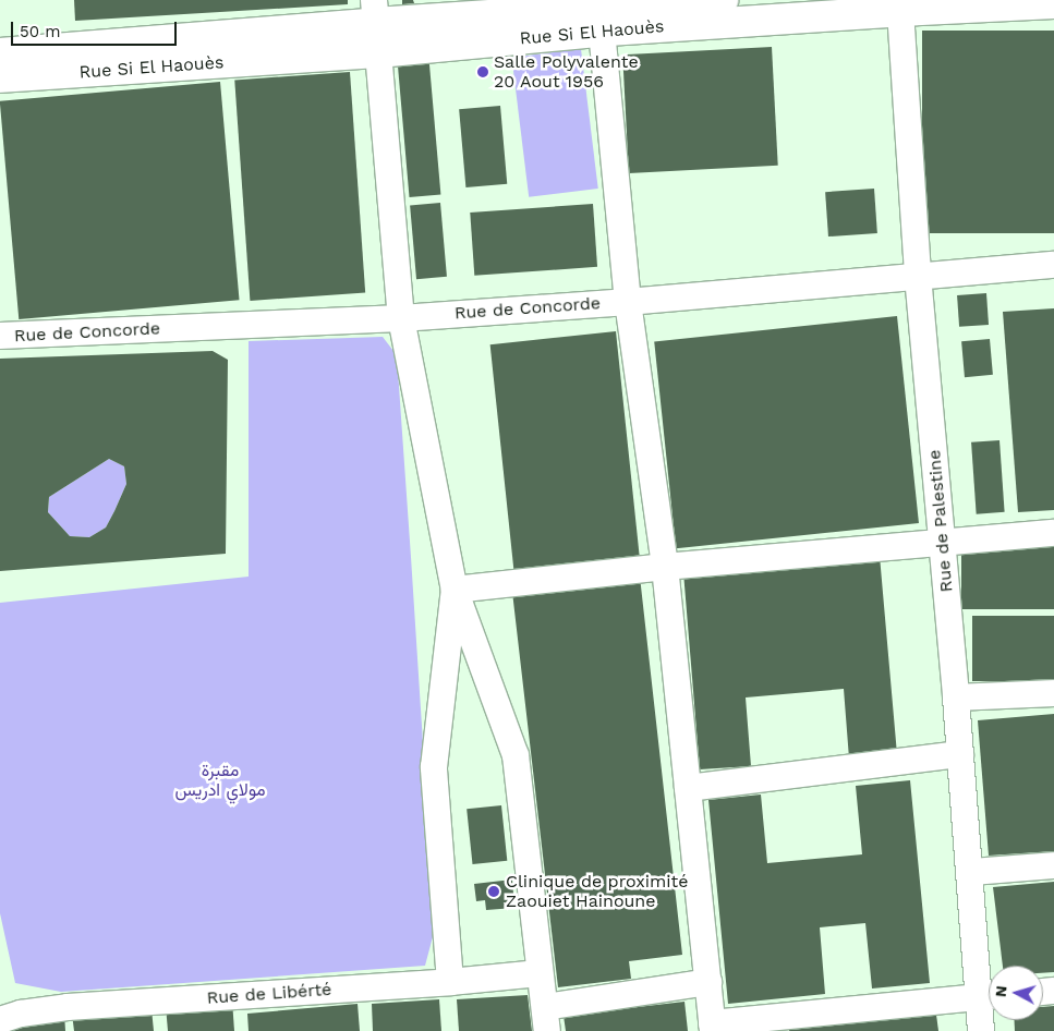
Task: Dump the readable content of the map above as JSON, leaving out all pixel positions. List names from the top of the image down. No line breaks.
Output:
{"streets":{"street":["Rue Si El Haouès","Rue de Concorde","Rue de Palestine","Rue de Libérté"]},"crossings":[["Rue Si El Haouès","Rue de Palestine"],["Rue de Concorde","Rue de Palestine"]],"parks":["مقبرة مولاي ادريس"],"places":["Salle Polyvalente 20 Aout 1956","Clinique de proximité Zaouiet Hainoune"],"scale_bar":"50 m","north":"left"}
